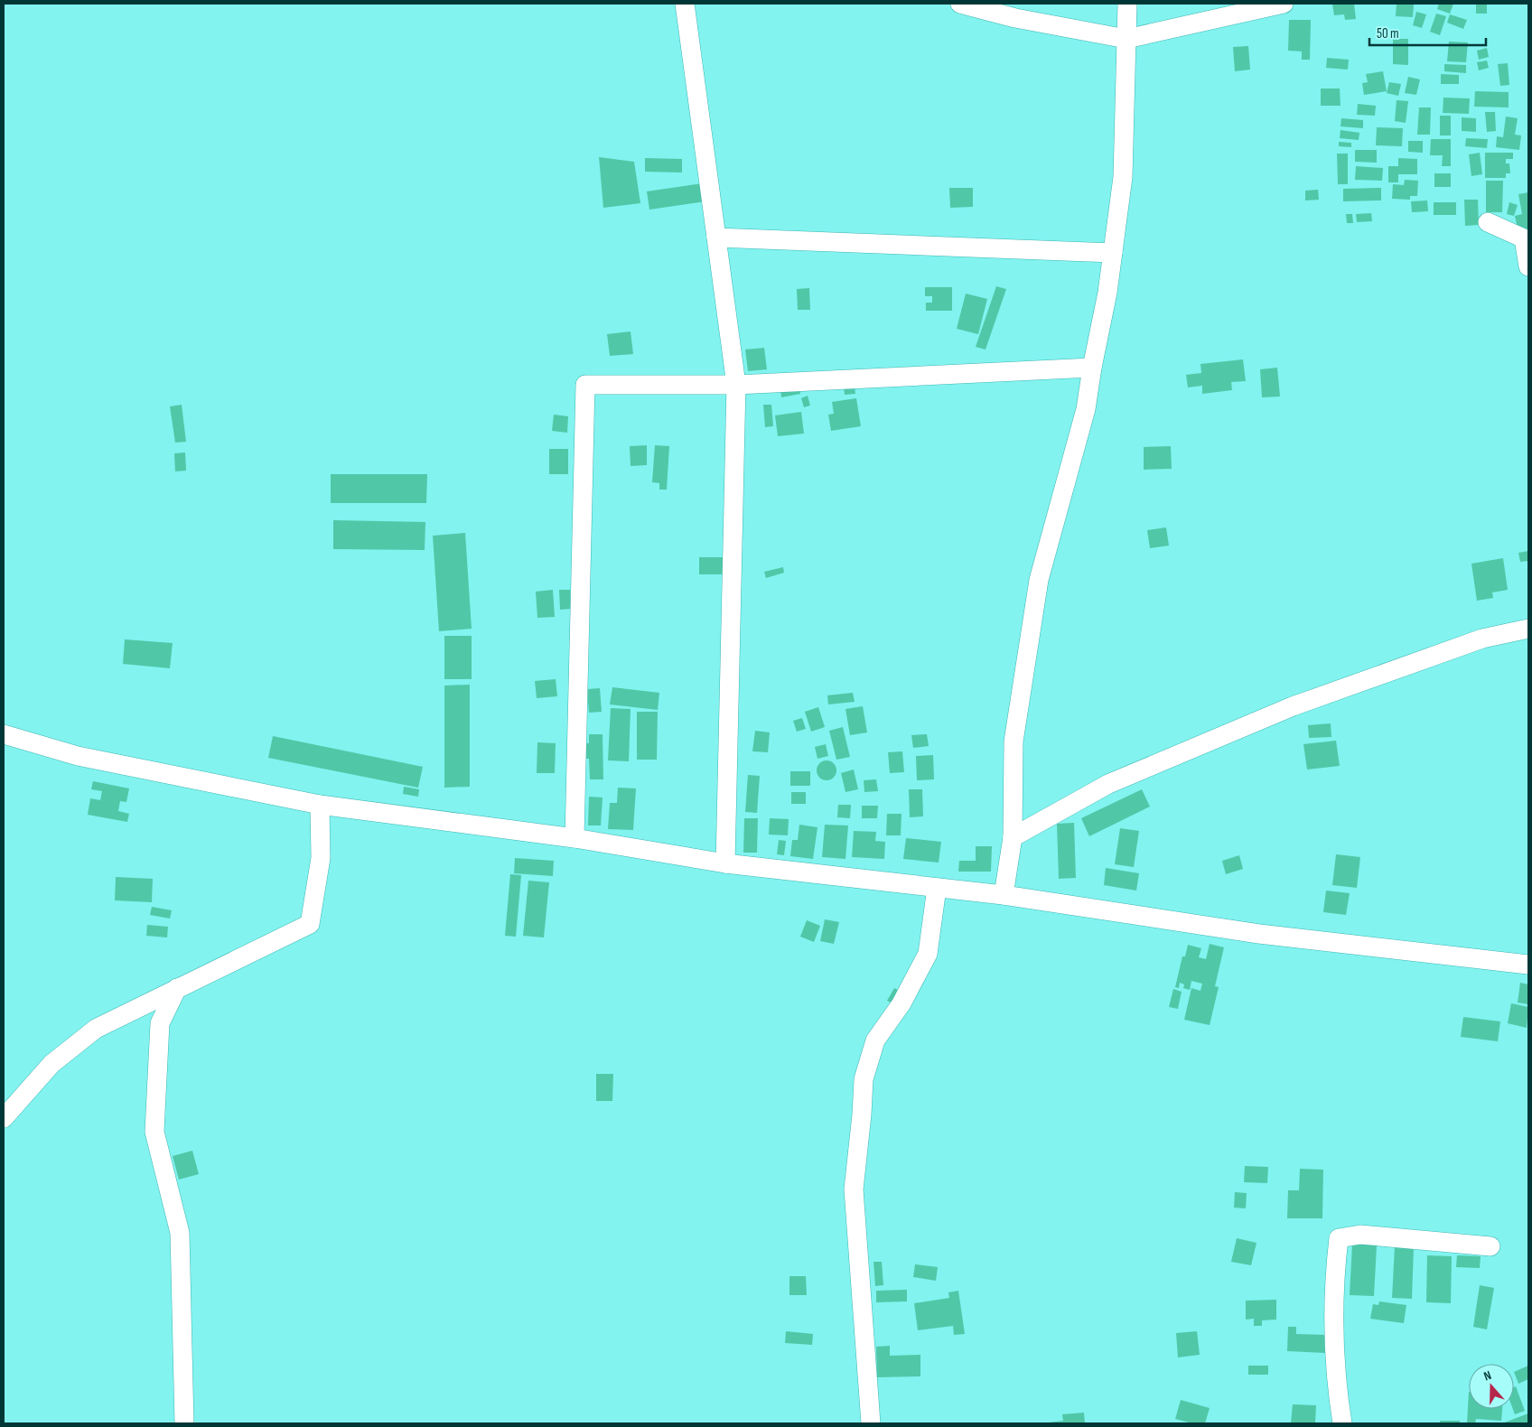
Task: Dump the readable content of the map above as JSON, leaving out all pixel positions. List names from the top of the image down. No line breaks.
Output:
{"scale_bar":"50 m","north":"top"}
